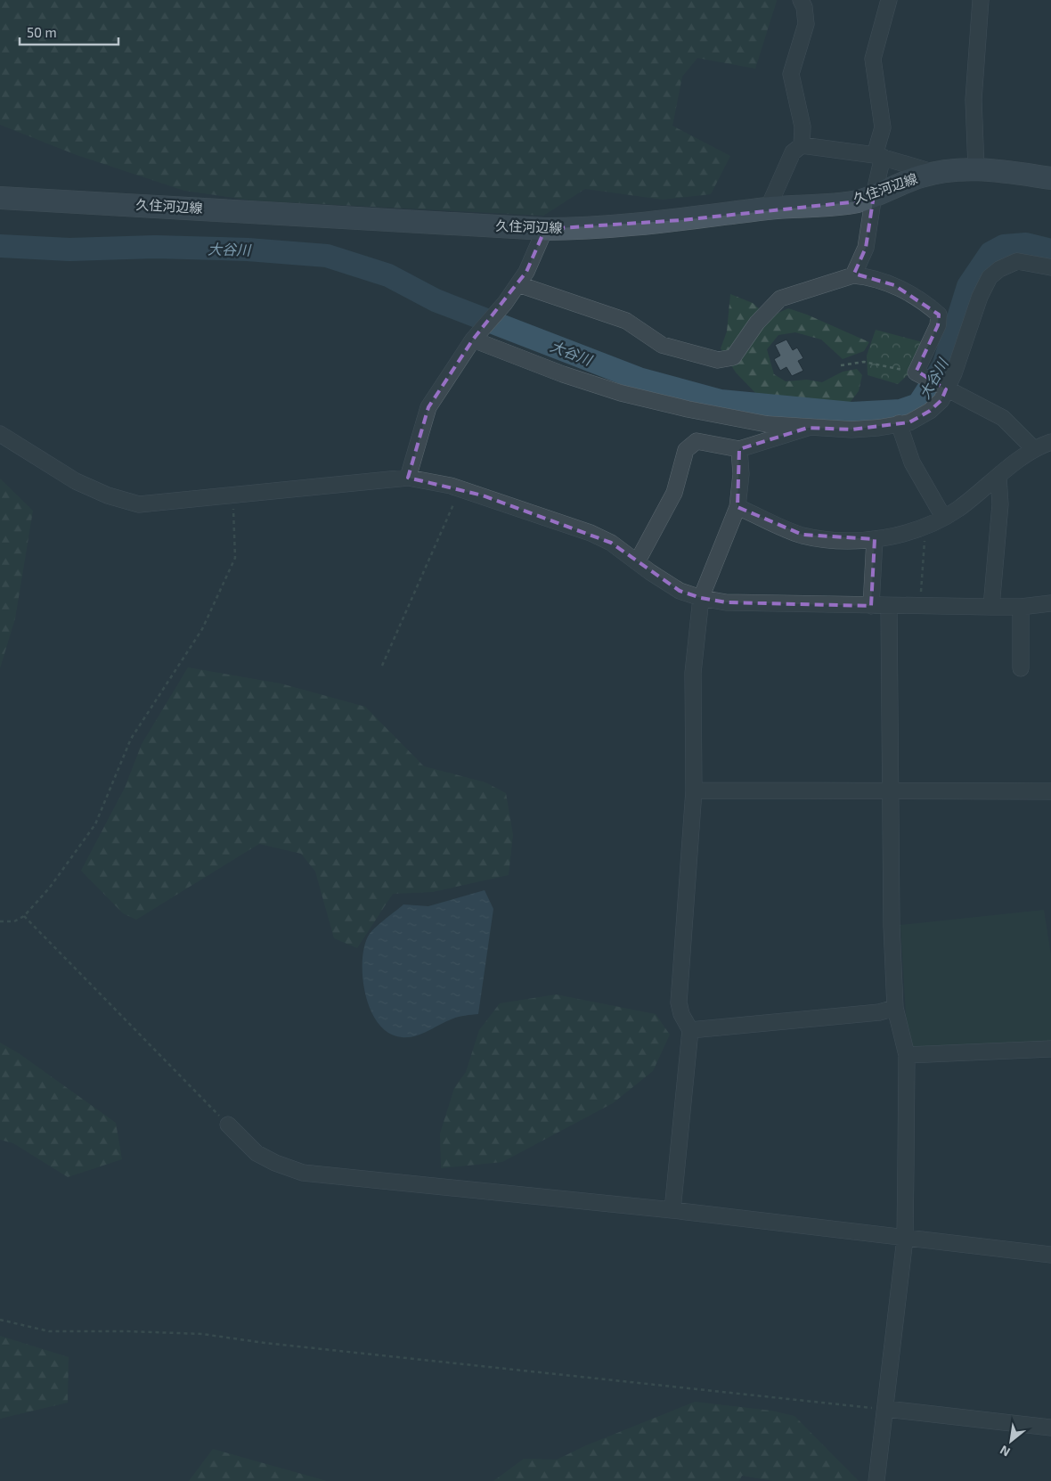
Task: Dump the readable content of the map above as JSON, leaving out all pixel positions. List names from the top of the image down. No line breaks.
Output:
{"streets":{"main road":["久住河辺線"]},"water":["大谷川"],"scale_bar":"50 m","north":"bottom left"}
